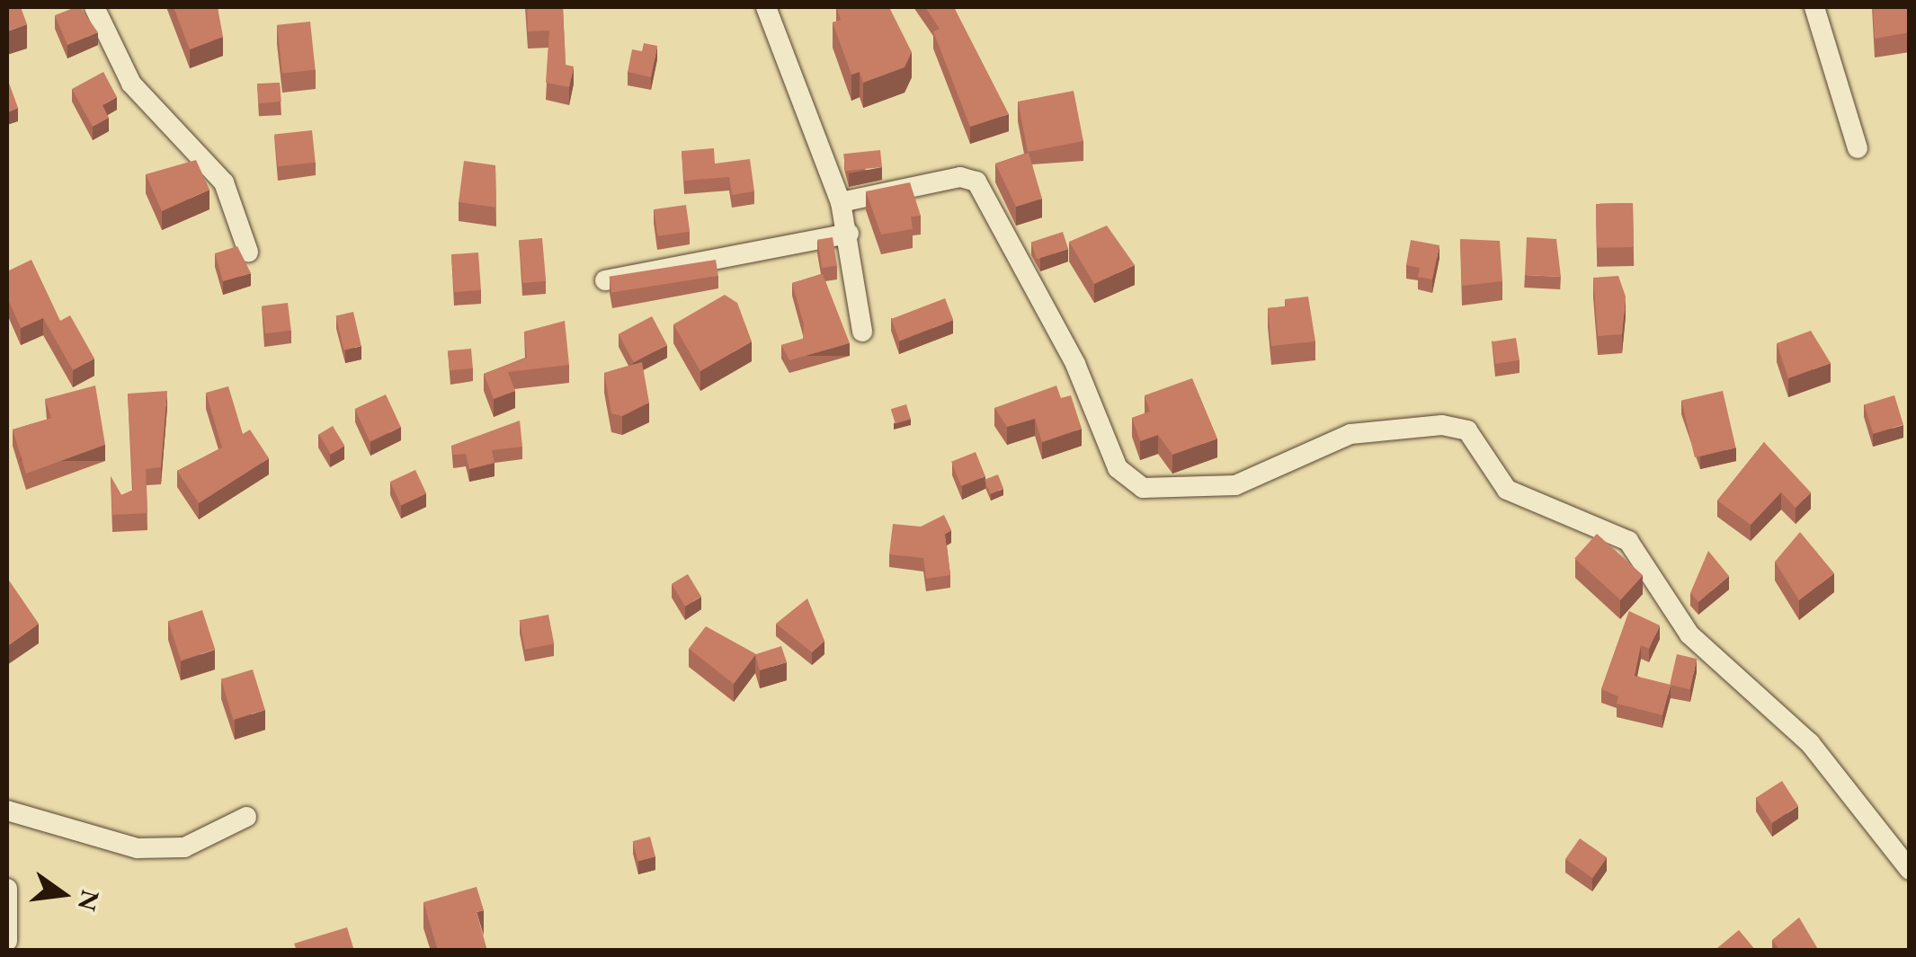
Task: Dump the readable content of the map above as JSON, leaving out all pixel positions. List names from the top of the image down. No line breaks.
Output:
{"north":"right"}
